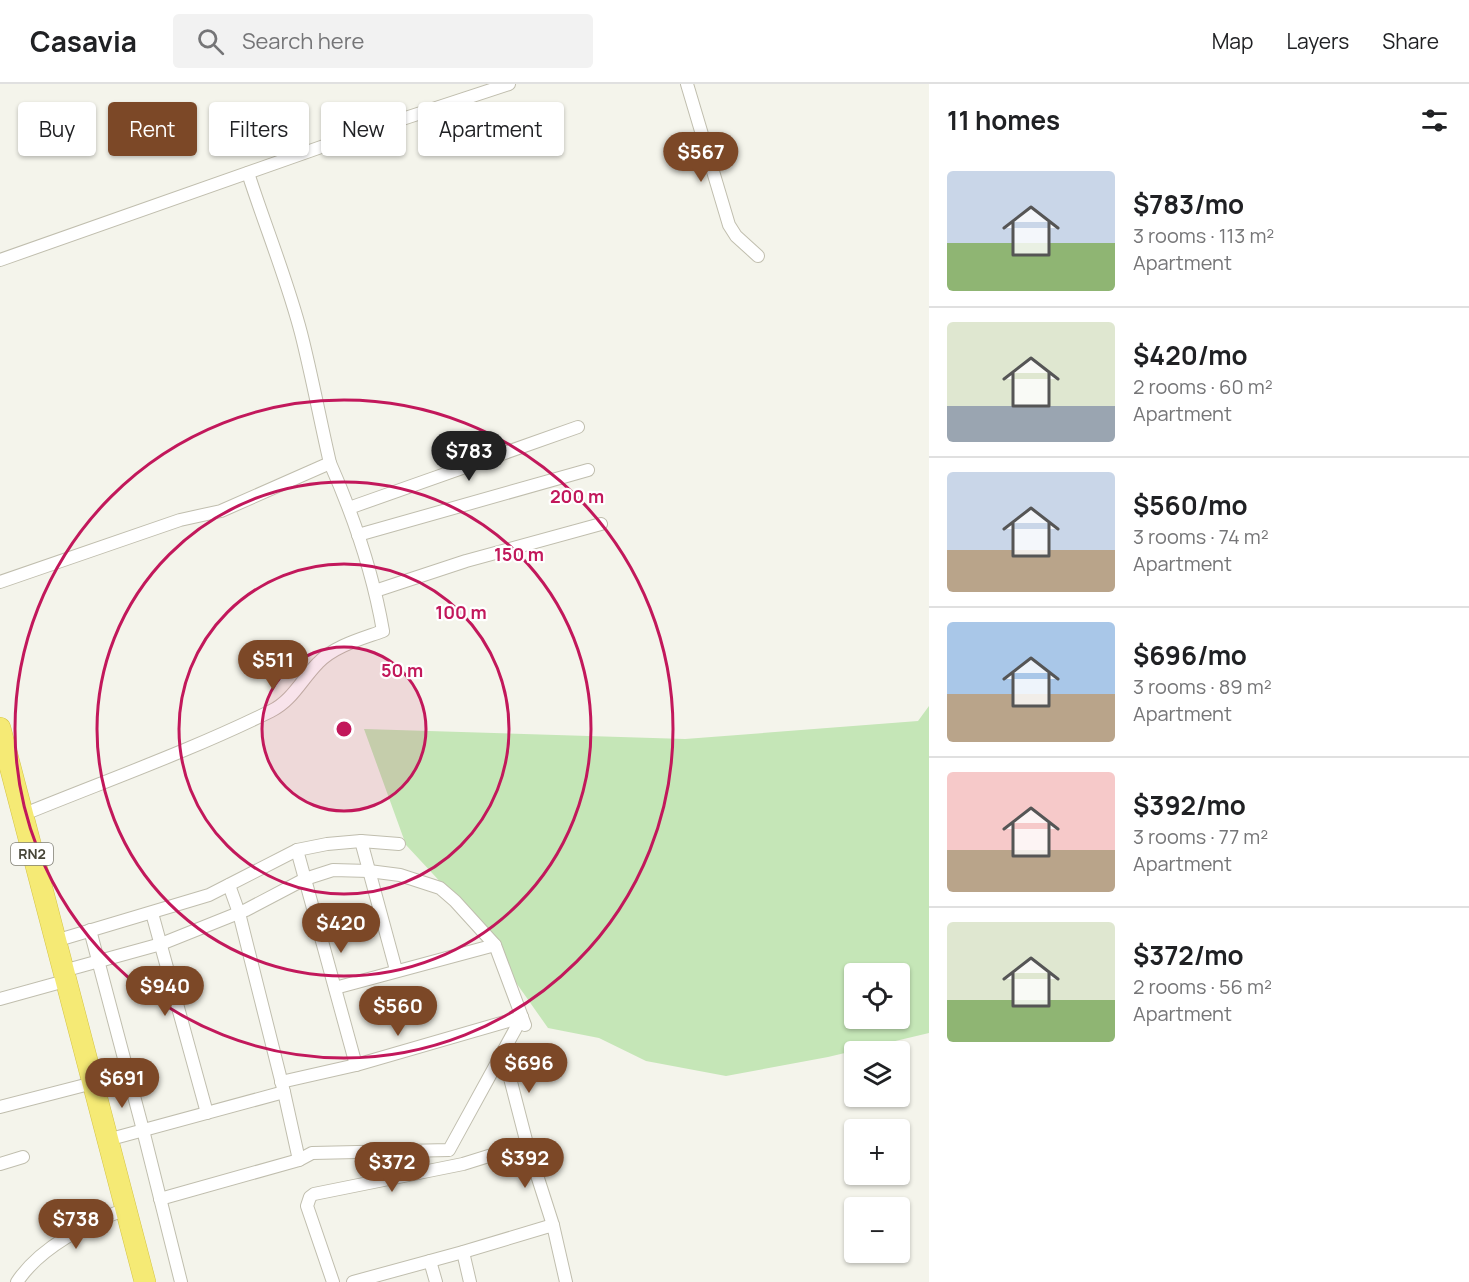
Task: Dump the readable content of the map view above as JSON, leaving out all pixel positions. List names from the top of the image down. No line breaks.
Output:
{"streets":{"highway":["RN2"]},"page":{"header":"Casavia","search":"Search here","nav":["Map","Layers","Share"],"heading":"11 homes","chip":["Buy","Rent","Filters","New","Apartment"],"price":["$567","$783","$511","$420","$940","$560","$696","$691","$392","$372","$738"],"list":[{"name":"$783/mo","note":"3 rooms · 113 m² · Apartment"},{"name":"$420/mo","note":"2 rooms · 60 m² · Apartment"},{"name":"$560/mo","note":"3 rooms · 74 m² · Apartment"},{"name":"$696/mo","note":"3 rooms · 89 m² · Apartment"},{"name":"$392/mo","note":"3 rooms · 77 m² · Apartment"},{"name":"$372/mo","note":"2 rooms · 56 m² · Apartment"}],"map_buttons":["+","−"]},"rings":["200 m","150 m","100 m","50 m"]}
